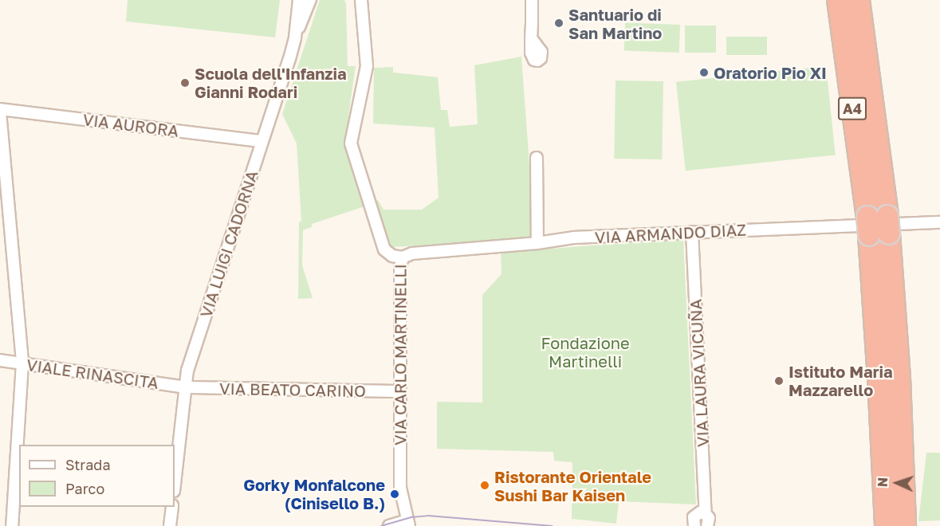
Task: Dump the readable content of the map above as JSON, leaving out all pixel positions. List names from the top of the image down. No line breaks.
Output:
{"streets":{"highway":["A4"],"street":["VIA AURORA","VIA ARMANDO DIAZ","VIA LUIGI CADORNA","VIA CARLO MARTINELLI","VIA LAURA VICUÑA","VIALE RINASCITA","VIA BEATO CARINO"]},"crossings":[["VIA AURORA","VIA LUIGI CADORNA"],["VIA ARMANDO DIAZ","VIA CARLO MARTINELLI"],["VIA ARMANDO DIAZ","VIA LAURA VICUÑA"],["VIA LUIGI CADORNA","VIALE RINASCITA"],["VIA LUIGI CADORNA","VIA BEATO CARINO"],["VIA CARLO MARTINELLI","VIA BEATO CARINO"],["VIALE RINASCITA","VIA BEATO CARINO"]],"parks":["Fondazione Martinelli"],"places":["Santuario di San Martino","Oratorio Pio XI","Scuola dell'Infanzia Gianni Rodari","Istituto Maria Mazzarello","Ristorante Orientale Sushi Bar Kaisen","Gorky Monfalcone (Cinisello B.)"],"legend":["Strada","Parco"],"north":"left"}
